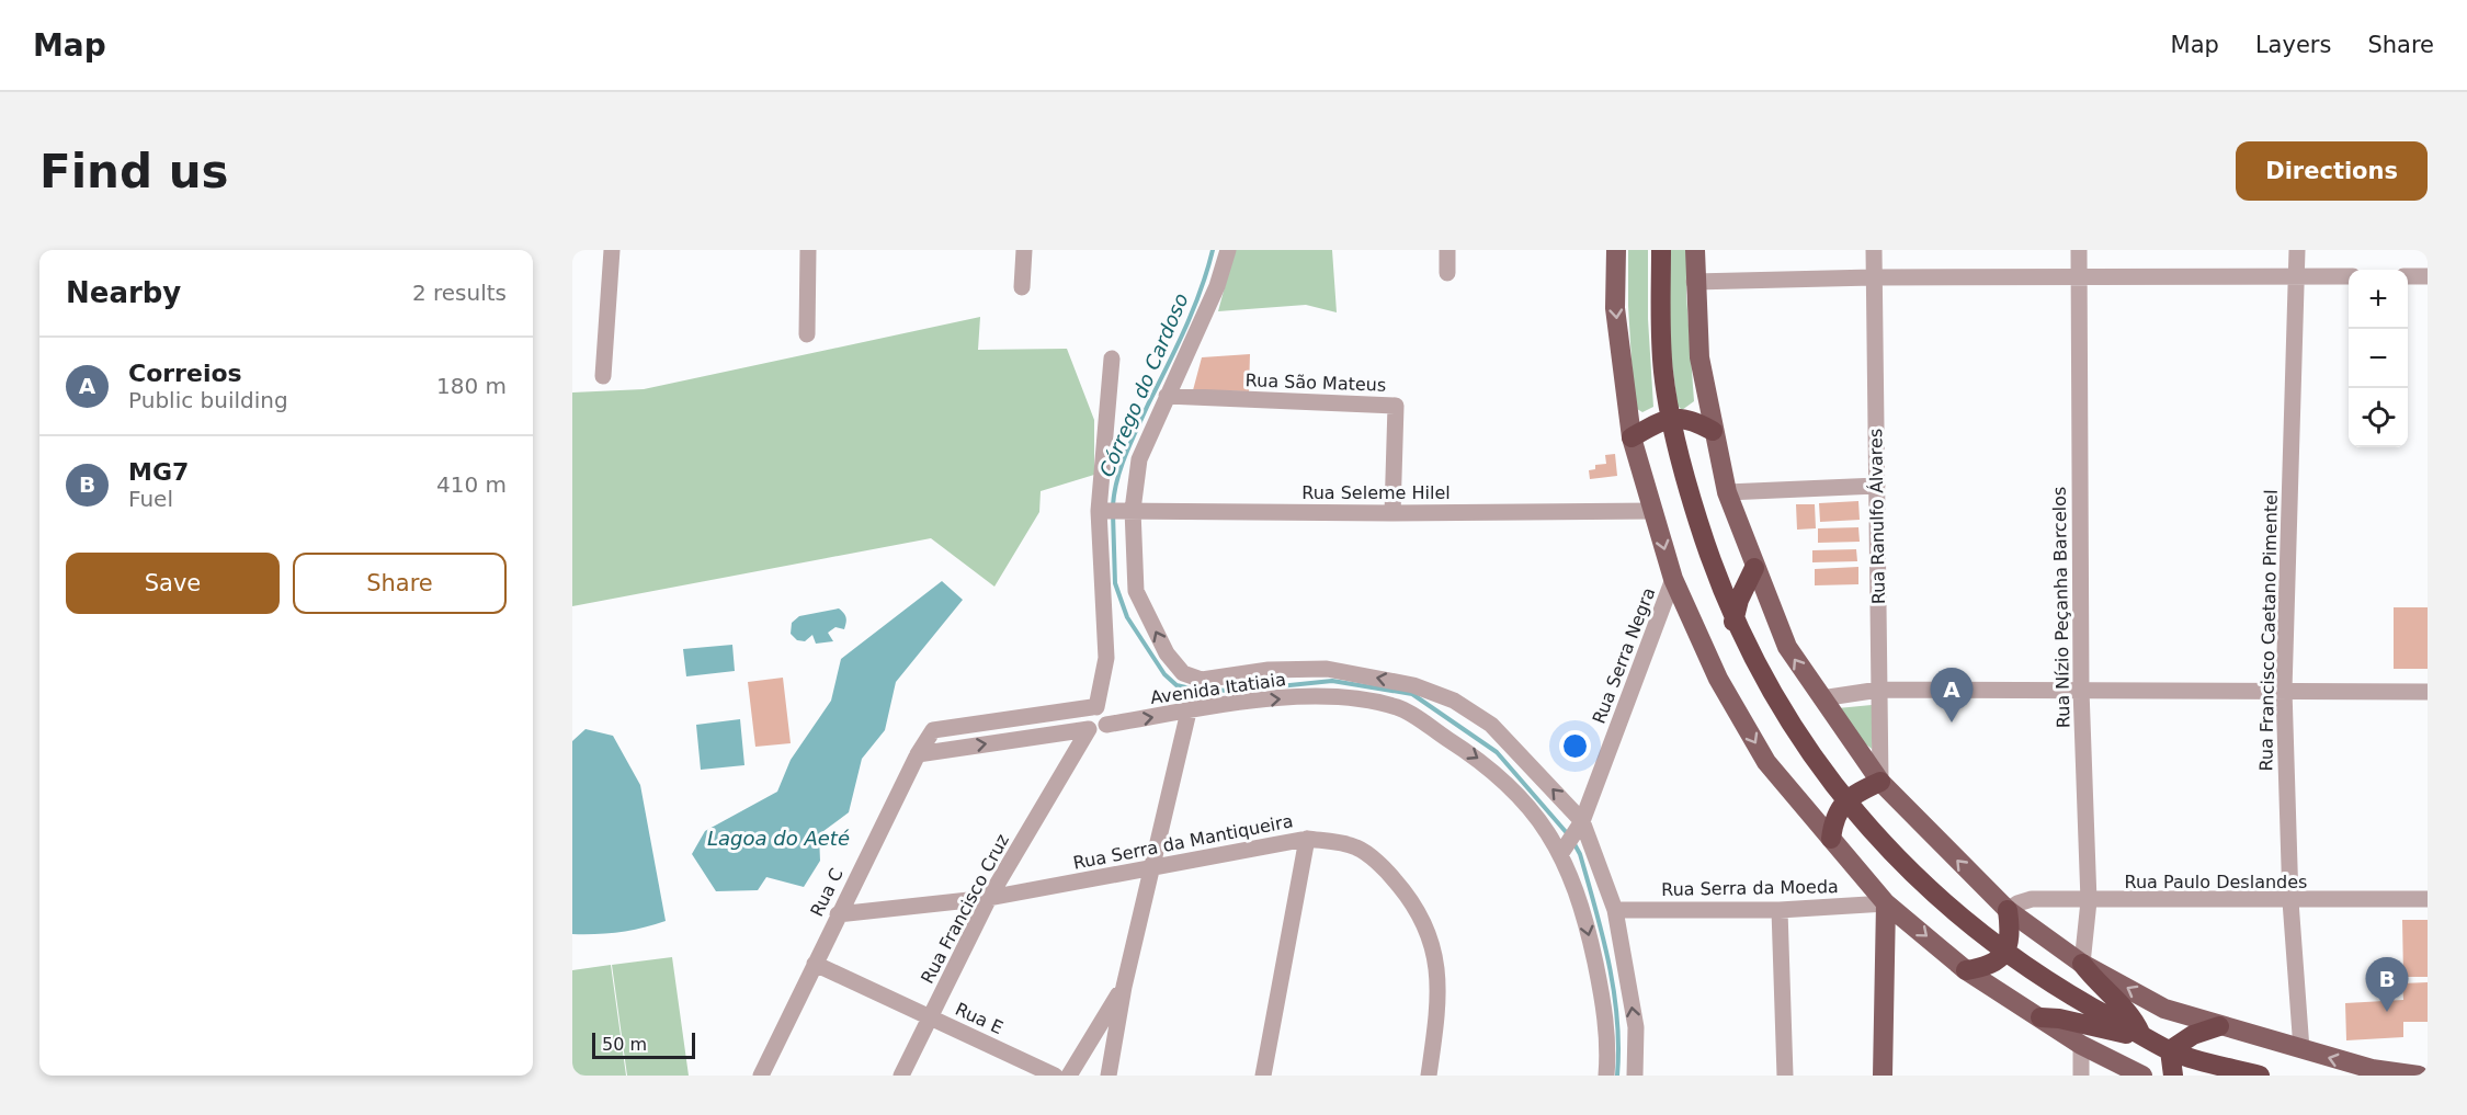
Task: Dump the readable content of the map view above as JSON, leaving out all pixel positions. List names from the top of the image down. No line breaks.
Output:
{"streets":{"street":["Rua São Mateus","Rua Seleme Hilel","Rua Ranulfo Álvares","Rua Nízio Peçanha Barcelos","Rua Francisco Caetano Pimentel","Rua Serra Negra","Avenida Itatiaia","Rua Serra da Mantiqueira","Rua Paulo Deslandes","Rua Serra da Moeda","Rua C","Rua Francisco Cruz","Rua E"]},"crossings":[["Rua São Mateus","Rua Seleme Hilel"],["Rua Seleme Hilel","Avenida Itatiaia"],["Rua Nízio Peçanha Barcelos","Rua Paulo Deslandes"],["Rua Francisco Caetano Pimentel","Rua Paulo Deslandes"],["Rua Serra Negra","Avenida Itatiaia"],["Avenida Itatiaia","Rua Serra da Moeda"],["Avenida Itatiaia","Rua C"],["Avenida Itatiaia","Rua Francisco Cruz"],["Rua Serra da Mantiqueira","Rua C"],["Rua Serra da Mantiqueira","Rua Francisco Cruz"],["Rua C","Rua Francisco Cruz"],["Rua C","Rua E"],["Rua Francisco Cruz","Rua E"]],"water":["Córrego do Cardoso","Lagoa do Aeté"],"scale_bar":"50 m","page":{"header":"Map","nav":["Map","Layers","Share"],"buttons":["Directions",["Save","Share"]],"title":"Find us","heading":["Nearby","2 results"],"map_buttons":["+","−"],"list":[{"mark":"A","name":"Correios","note":"Public building","value":"180 m"},{"mark":"B","name":"MG7","note":"Fuel","value":"410 m"}],"pins":["A","B"],"scale":"50 m"}}
